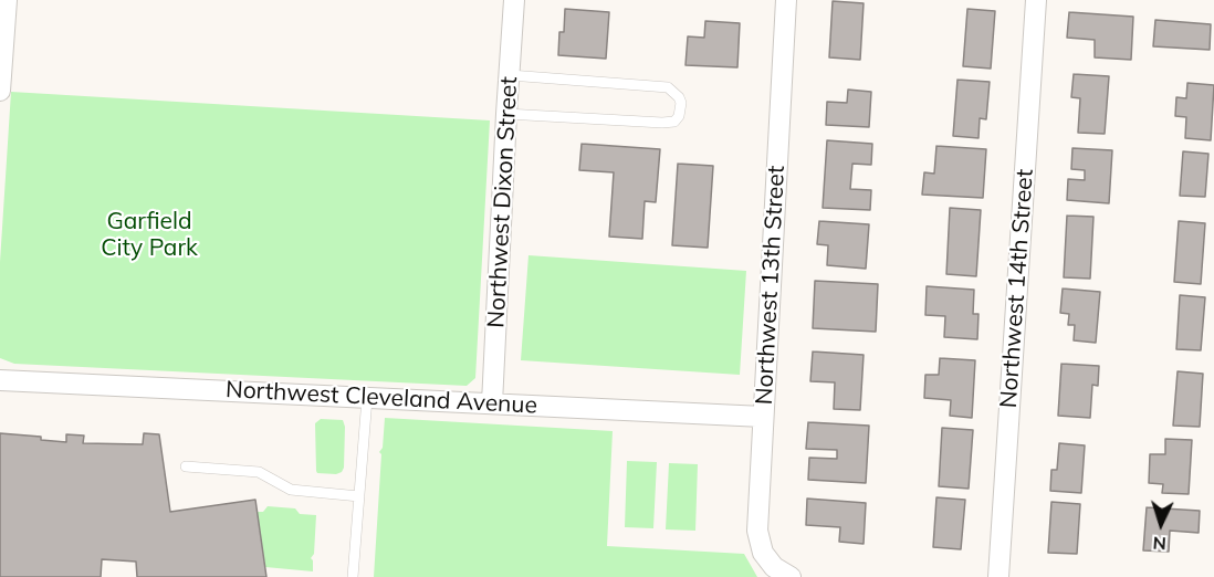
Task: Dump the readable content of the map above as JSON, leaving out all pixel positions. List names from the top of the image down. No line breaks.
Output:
{"streets":{"street":["Northwest Dixon Street","Northwest 13th Street","Northwest 14th Street","Northwest Cleveland Avenue"]},"crossings":[["Northwest Dixon Street","Northwest Cleveland Avenue"],["Northwest 13th Street","Northwest Cleveland Avenue"]],"parks":["Garfield City Park"],"north":"bottom"}
